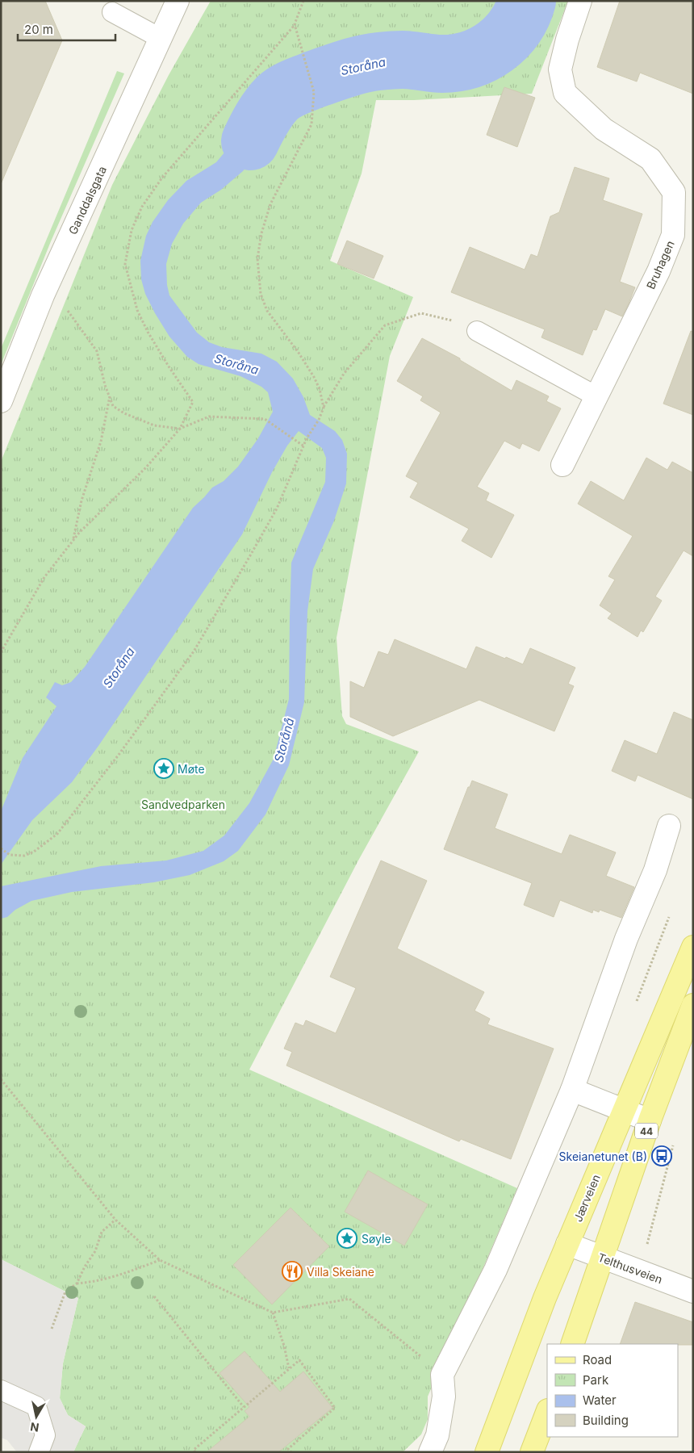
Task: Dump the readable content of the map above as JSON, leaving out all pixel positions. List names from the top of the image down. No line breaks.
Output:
{"streets":{"main road":["44","Jærveien"],"street":["Ganddalsgata","Bruhagen","Telthusveien"]},"crossings":[["44","Telthusveien"],["Jærveien","Telthusveien"]],"water":["Storåna","Storånå"],"parks":["Sandvedparken"],"places":{"place":["Møte","Søyle"],"bus stop":["Skeianetunet (B)"],"restaurant":["Villa Skeiane"]},"legend":["Road","Park","Water","Building"],"scale_bar":"20 m","north":"bottom"}
